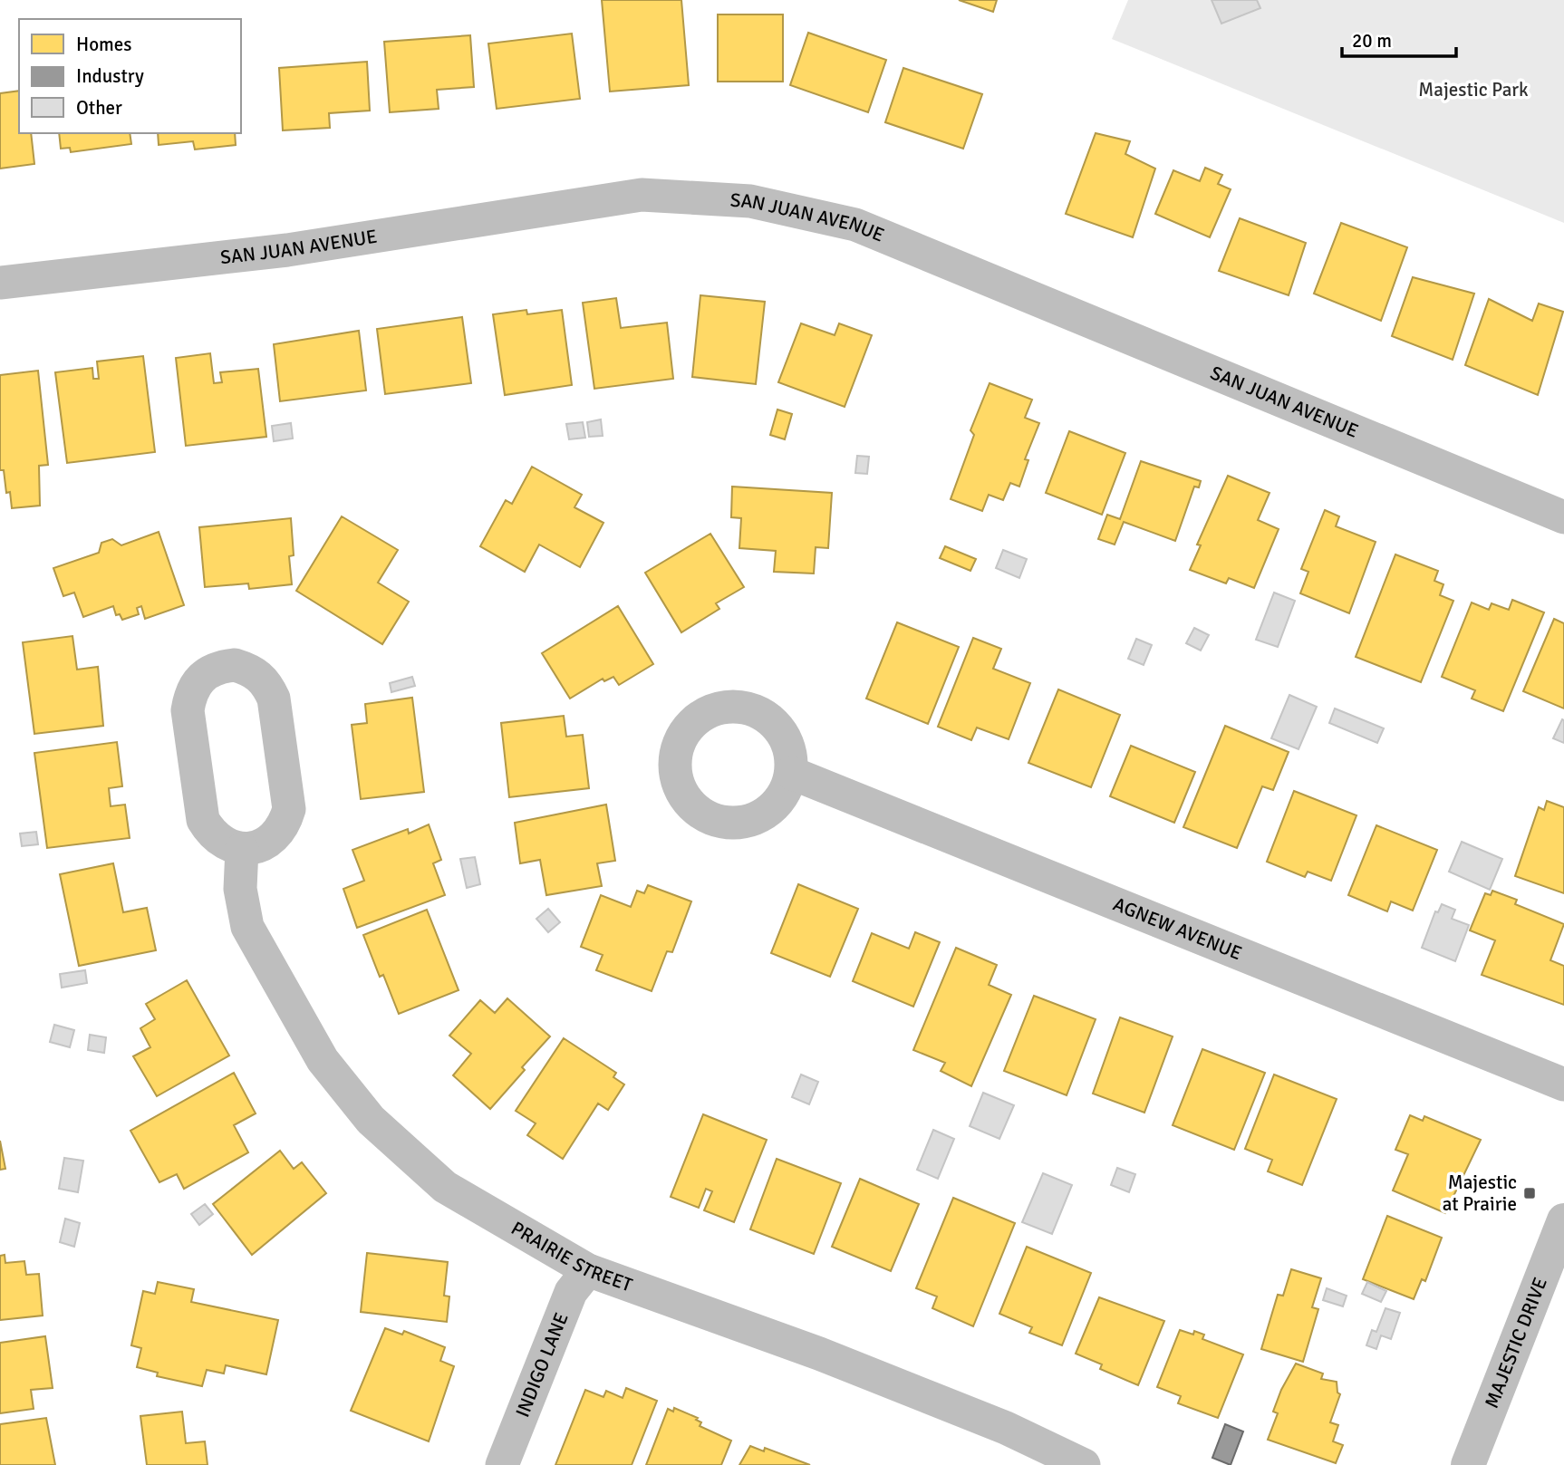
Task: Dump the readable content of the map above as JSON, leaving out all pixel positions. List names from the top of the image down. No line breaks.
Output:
{"streets":{"street":["SAN JUAN AVENUE","AGNEW AVENUE","PRAIRIE STREET","MAJESTIC DRIVE","INDIGO LANE"]},"crossings":[["PRAIRIE STREET","INDIGO LANE"]],"parks":["Majestic Park"],"places":{"transit":["Majestic at Prairie"]},"legend":["Homes","Industry","Other"],"scale_bar":"20 m"}
